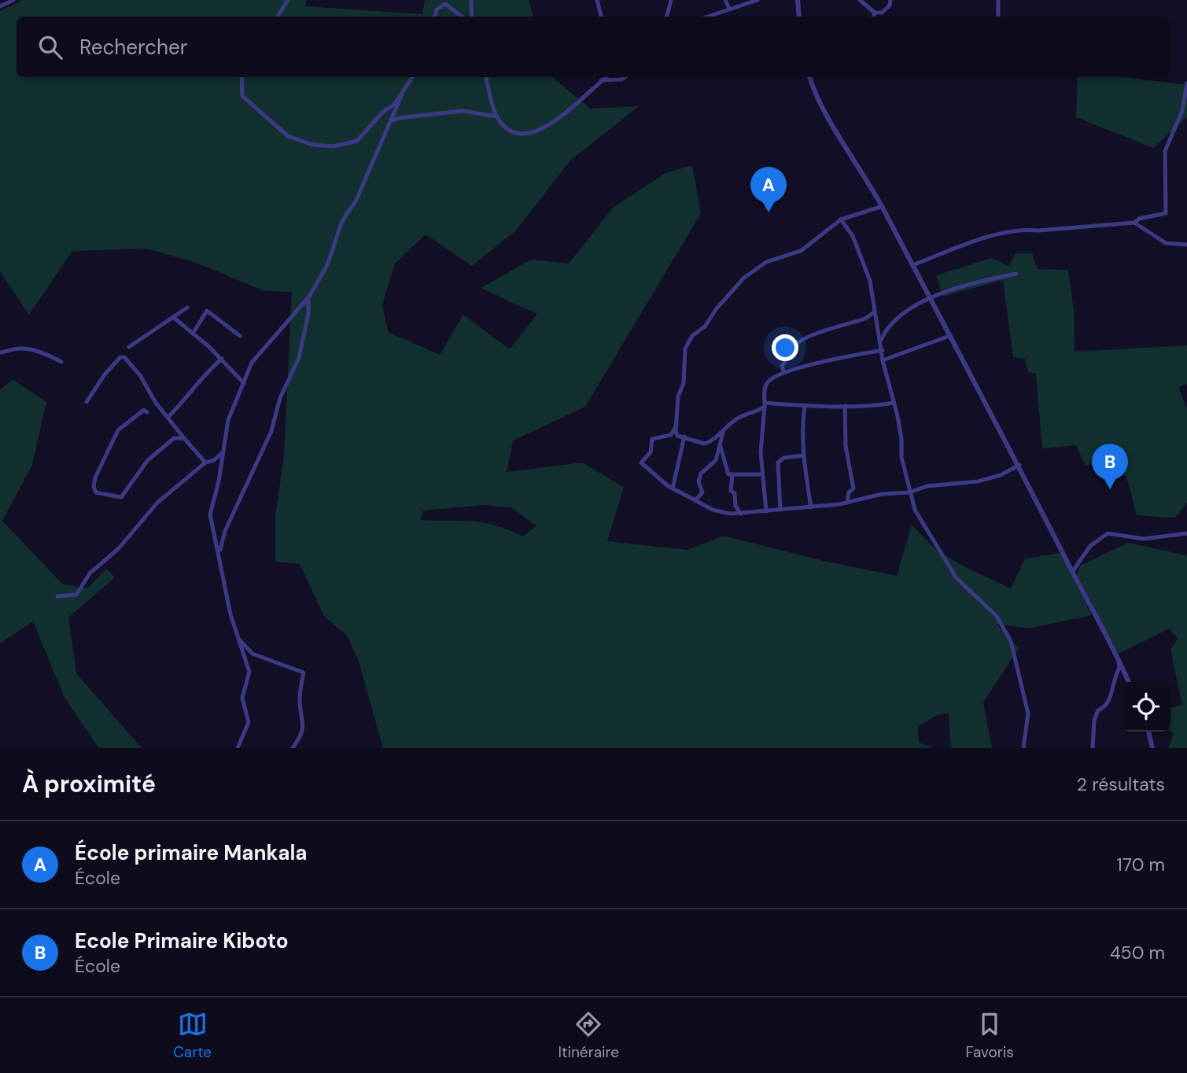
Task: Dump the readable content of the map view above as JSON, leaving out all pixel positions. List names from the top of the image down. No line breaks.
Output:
{"page":{"search":"Rechercher","pins":["A","B"],"heading":["À proximité","2 résultats"],"list":[{"mark":"A","name":"École primaire Mankala","note":"École","value":"170 m"},{"mark":"B","name":"Ecole Primaire Kiboto","note":"École","value":"450 m"}],"nav":["Carte","Itinéraire","Favoris"]}}
